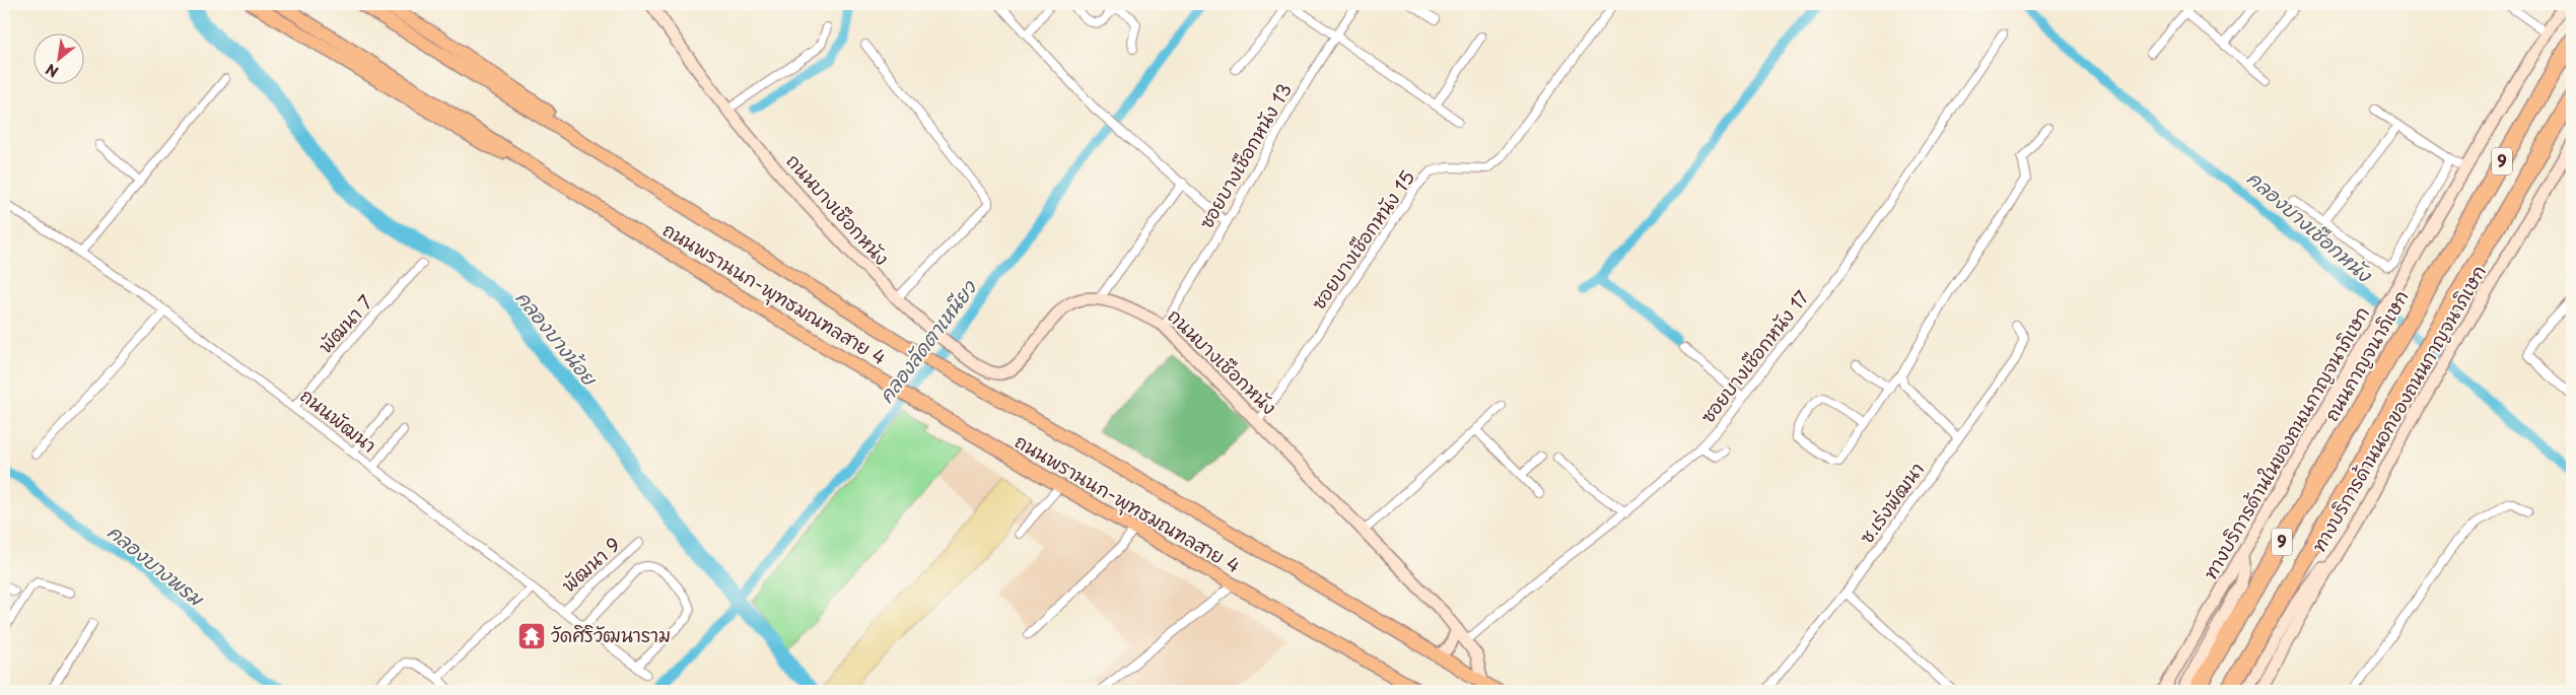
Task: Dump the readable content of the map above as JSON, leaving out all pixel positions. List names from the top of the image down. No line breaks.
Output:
{"streets":{"highway":["9","ถนนกาญจนาภิเษก"],"main road":["ถนนบางเชือกหนัง","ถนนพรานนก-พุทธมณฑลสาย 4","ทางบริการด้านนอกของถนนกาญจนาภิเษก","ทางบริการด้านในของถนนกาญจนาภิเษก"],"street":["ซอยบางเชือกหนัง 13","ซอยบางเชือกหนัง 15","พัฒนา 7","ซอยบางเชือกหนัง 17","ถนนพัฒนา","ซ.เร่งพัฒนา","พัฒนา 9"]},"crossings":[["ซอยบางเชือกหนัง 13","ถนนบางเชือกหนัง"],["ถนนบางเชือกหนัง","ซอยบางเชือกหนัง 15"],["ถนนบางเชือกหนัง","ถนนพรานนก-พุทธมณฑลสาย 4"],["ถนนบางเชือกหนัง","ซอยบางเชือกหนัง 17"],["พัฒนา 7","ถนนพัฒนา"],["ถนนพัฒนา","พัฒนา 9"]],"water":["คลองบางเชือกหนัง","คลองบางน้อย","คลองลัดตาเหนียว","คลองบางพรม"],"places":{"temple":["วัดศิริวัฒนาราม"]},"north":"bottom left"}
